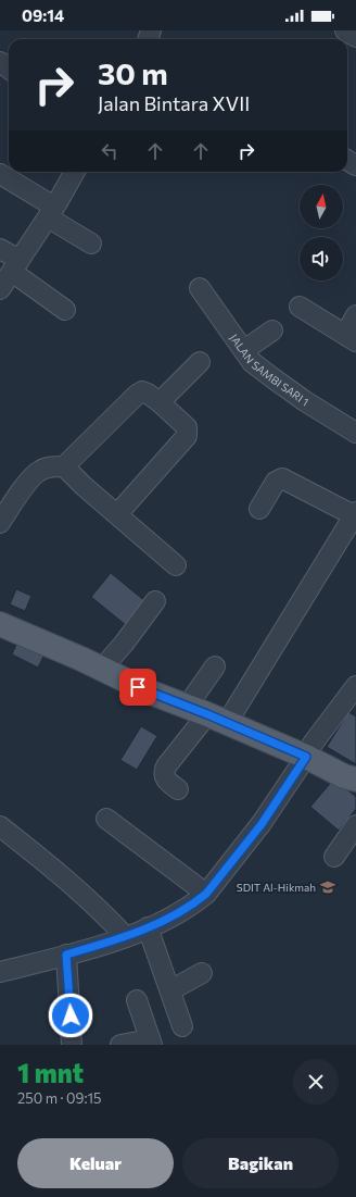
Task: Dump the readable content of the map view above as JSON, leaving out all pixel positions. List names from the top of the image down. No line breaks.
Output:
{"streets":{"street":["JALAN SAMBI SARI 1"]},"places":{"school or university":["SDIT Al-Hikmah"]},"north":"top","page":{"status":"09:14","turn":["30 m","Jalan Bintara XVII"],"heading":["1 mnt","250 m · 09:15"],"buttons":["Keluar","Bagikan"]}}
